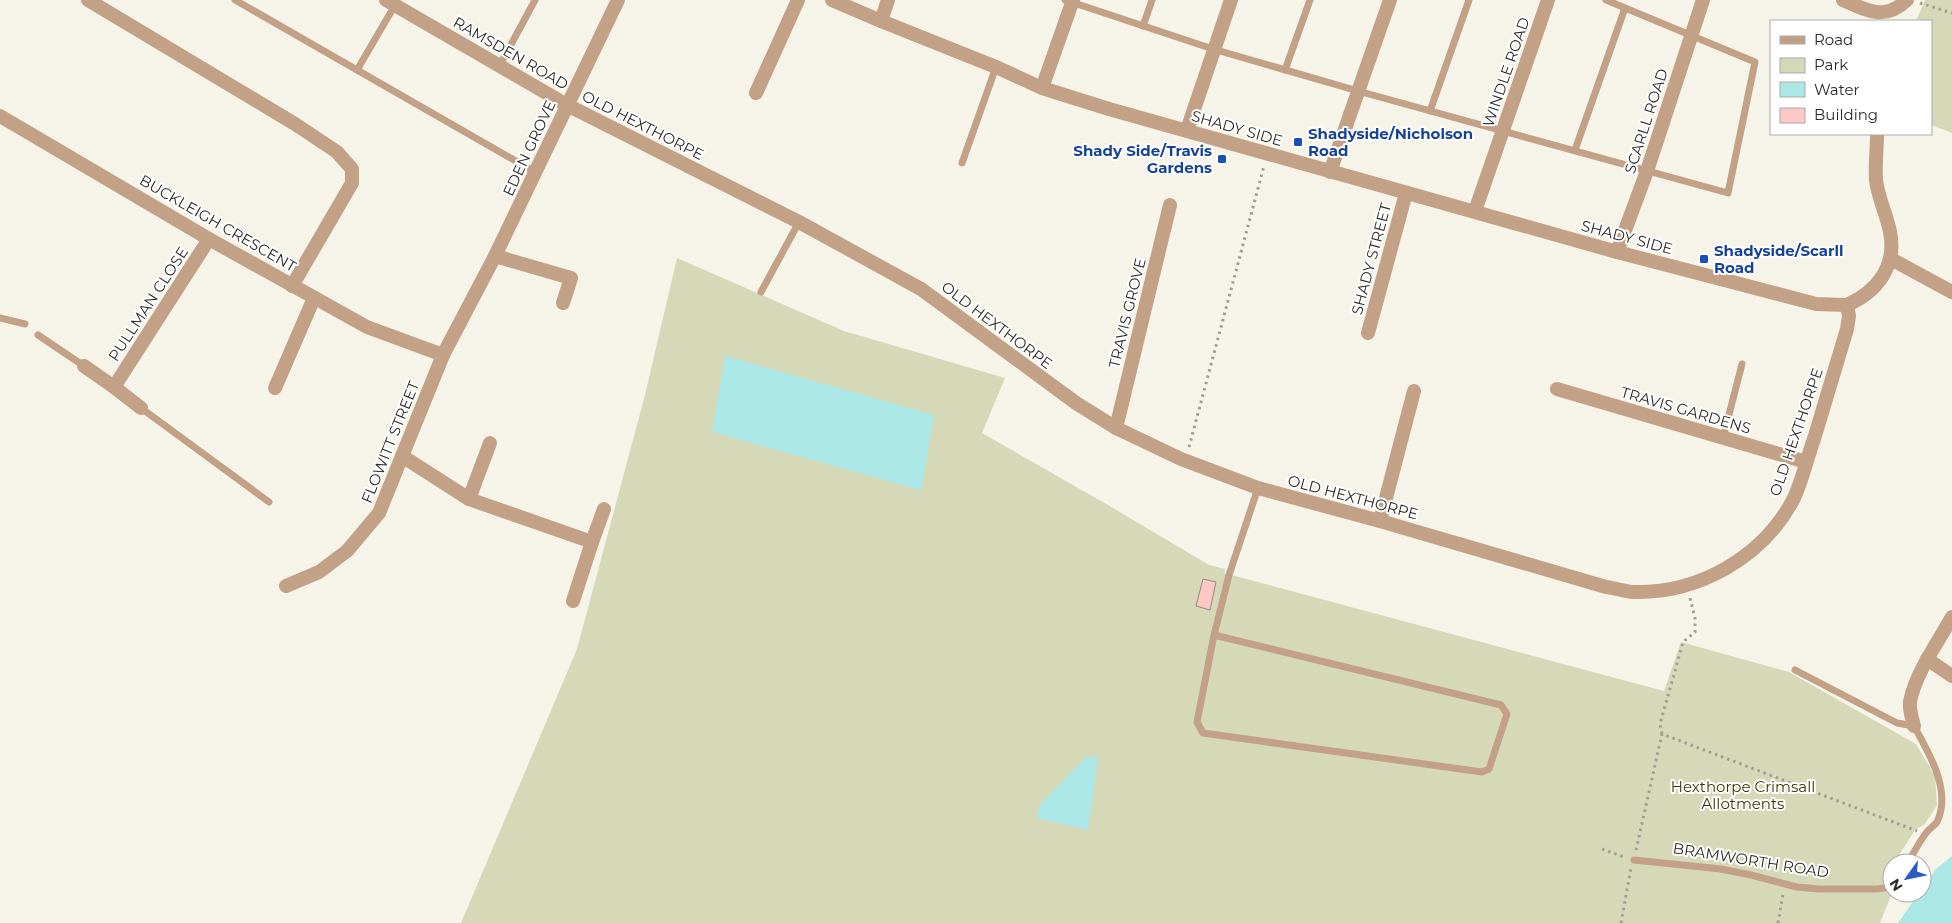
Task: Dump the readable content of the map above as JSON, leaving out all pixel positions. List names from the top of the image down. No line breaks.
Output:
{"streets":{"street":["RAMSDEN ROAD","WINDLE ROAD","SCARLL ROAD","OLD HEXTHORPE","SHADY SIDE","EDEN GROVE","BUCKLEIGH CRESCENT","SHADY STREET","PULLMAN CLOSE","TRAVIS GROVE","TRAVIS GARDENS","FLOWITT STREET"],"lane":["BRAMWORTH ROAD"]},"crossings":[["RAMSDEN ROAD","OLD HEXTHORPE"],["RAMSDEN ROAD","EDEN GROVE"],["WINDLE ROAD","SHADY SIDE"],["SCARLL ROAD","SHADY SIDE"],["OLD HEXTHORPE","SHADY SIDE"],["OLD HEXTHORPE","EDEN GROVE"],["OLD HEXTHORPE","TRAVIS GROVE"],["OLD HEXTHORPE","TRAVIS GARDENS"],["SHADY SIDE","SHADY STREET"],["EDEN GROVE","FLOWITT STREET"],["BUCKLEIGH CRESCENT","PULLMAN CLOSE"]],"parks":["Hexthorpe Crimsall Allotments"],"places":{"transit":["Shadyside/Nicholson Road","Shady Side/Travis Gardens","Shadyside/Scarll Road"]},"legend":["Road","Park","Water","Building"],"north":"bottom left"}
